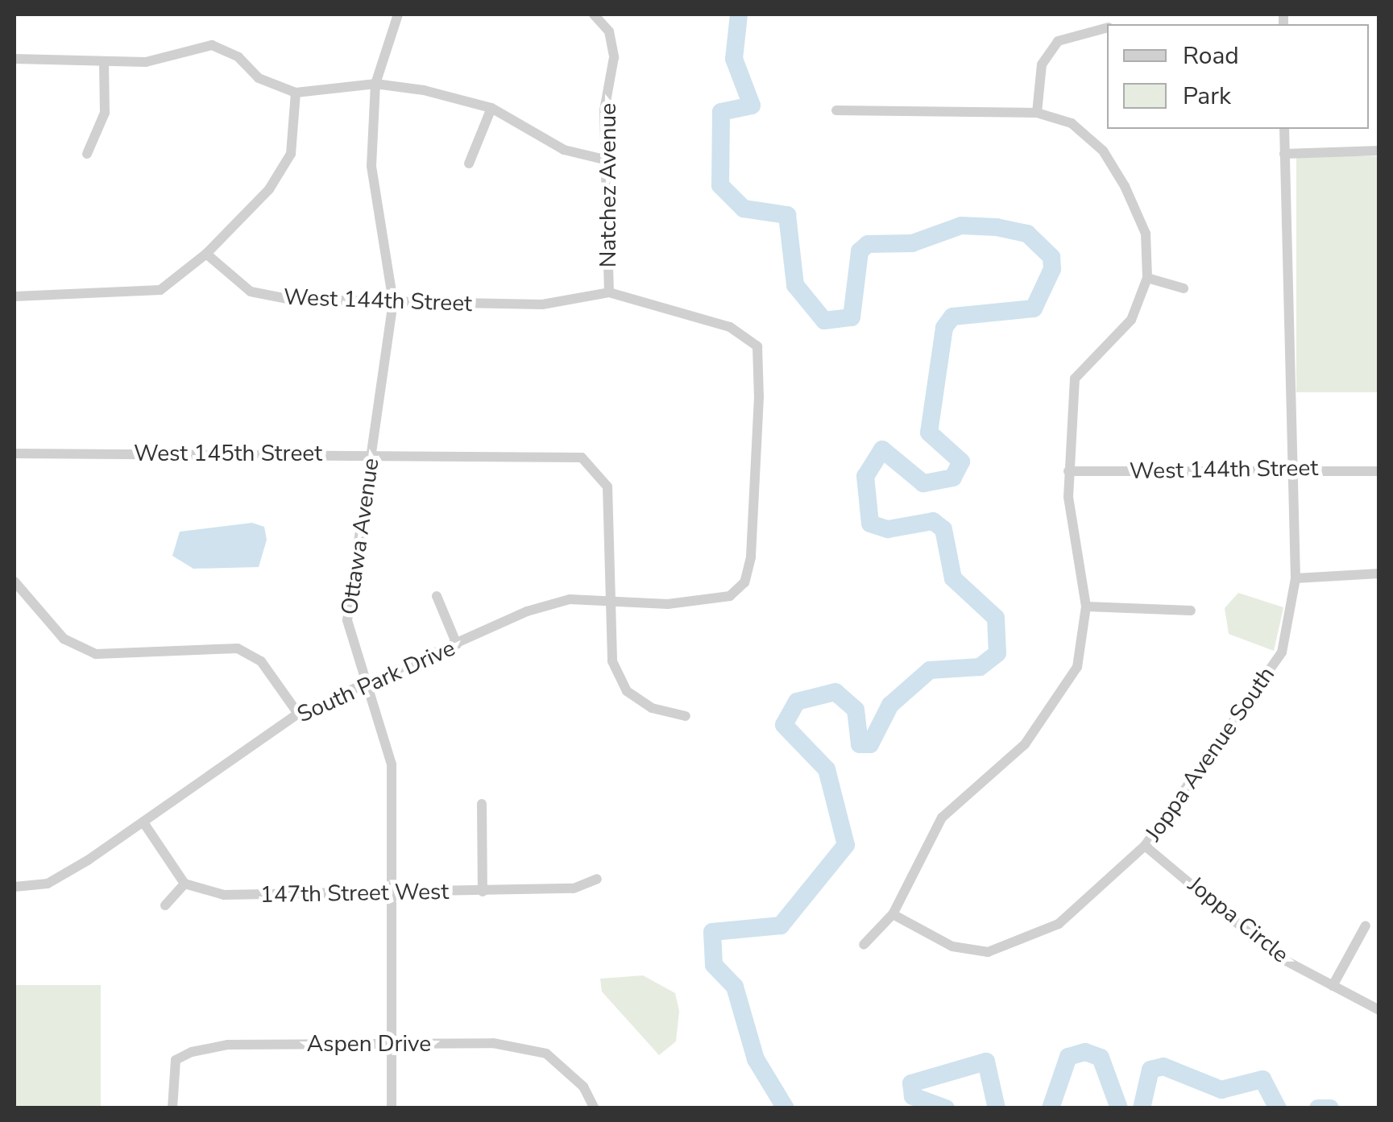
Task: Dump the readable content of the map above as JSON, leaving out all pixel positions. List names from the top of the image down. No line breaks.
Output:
{"streets":{"street":["Natchez Avenue","West 144th Street","West 145th Street","Ottawa Avenue","South Park Drive","Joppa Avenue South","147th Street West","Joppa Circle","Aspen Drive"]},"crossings":[["Natchez Avenue","West 144th Street"],["West 144th Street","Ottawa Avenue"],["West 144th Street","South Park Drive"],["West 144th Street","Joppa Avenue South"],["West 145th Street","Ottawa Avenue"],["West 145th Street","South Park Drive"],["Ottawa Avenue","South Park Drive"],["Ottawa Avenue","147th Street West"],["Ottawa Avenue","Aspen Drive"],["Joppa Avenue South","Joppa Circle"]],"legend":["Road","Park"]}
